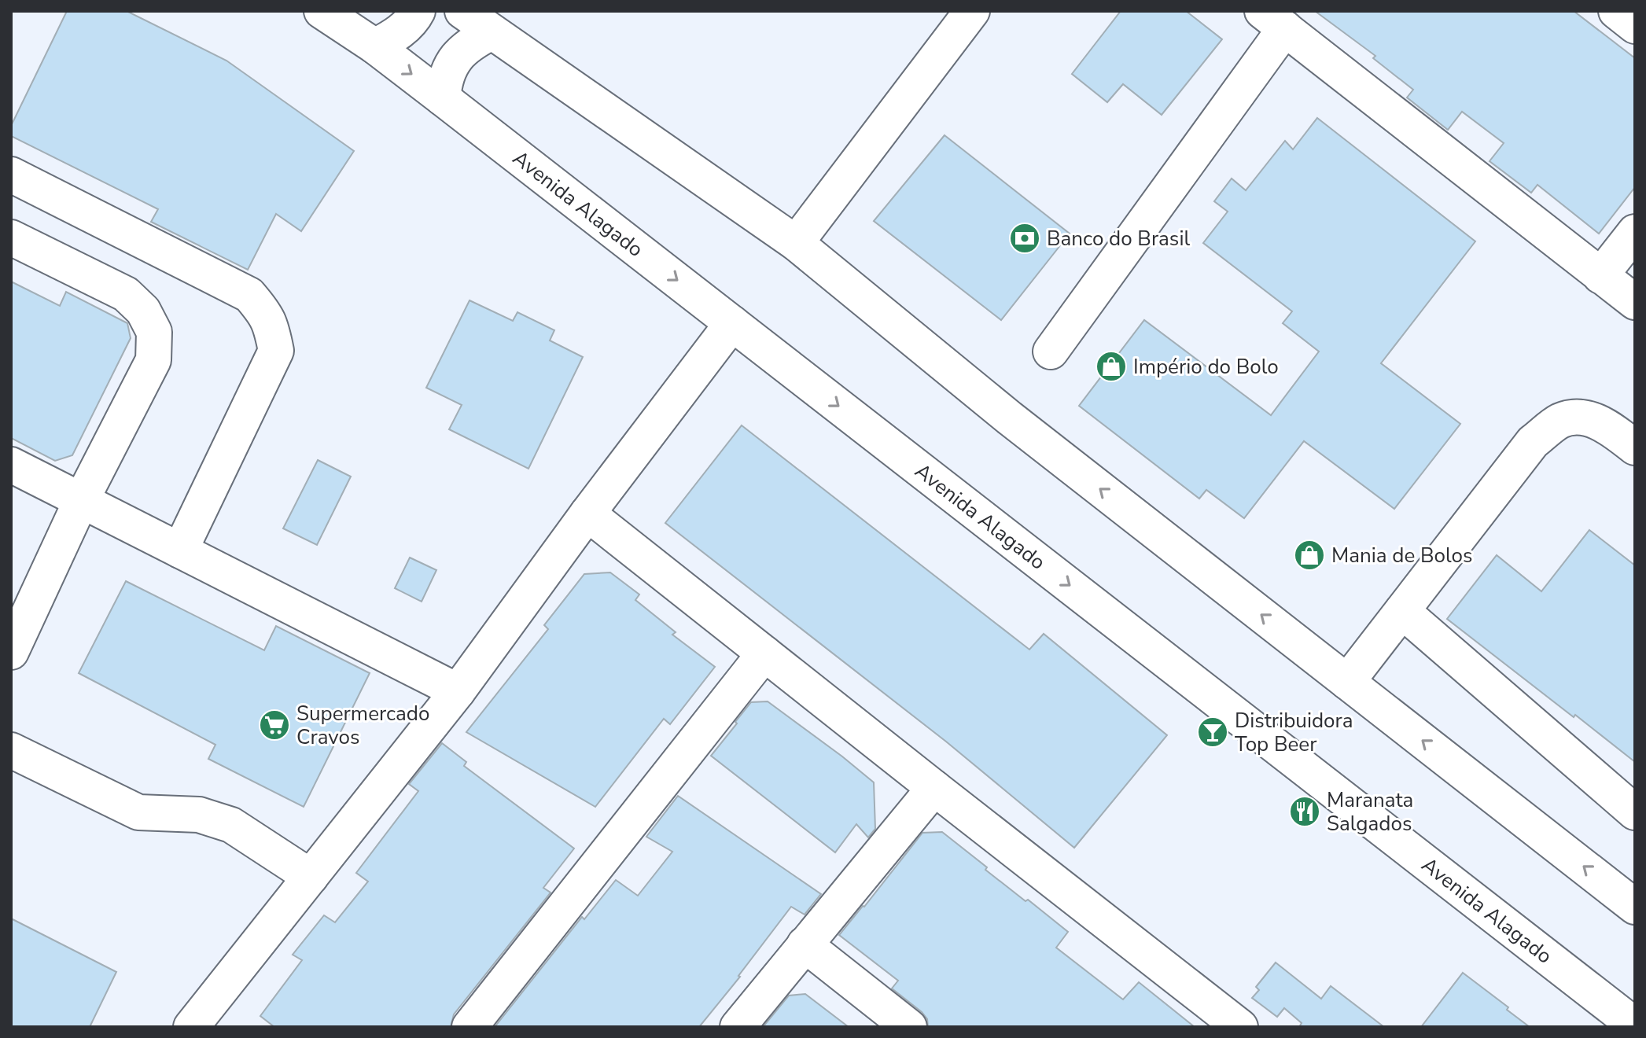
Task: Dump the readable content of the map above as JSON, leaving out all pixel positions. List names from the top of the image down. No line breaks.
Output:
{"streets":{"street":["Avenida Alagado"]},"places":{"bank":["Banco do Brasil"],"shop":["Império do Bolo","Mania de Bolos"],"supermarket":["Supermercado Cravos"],"bar":["Distribuidora Top Beer"],"restaurant":["Maranata Salgados"]}}
